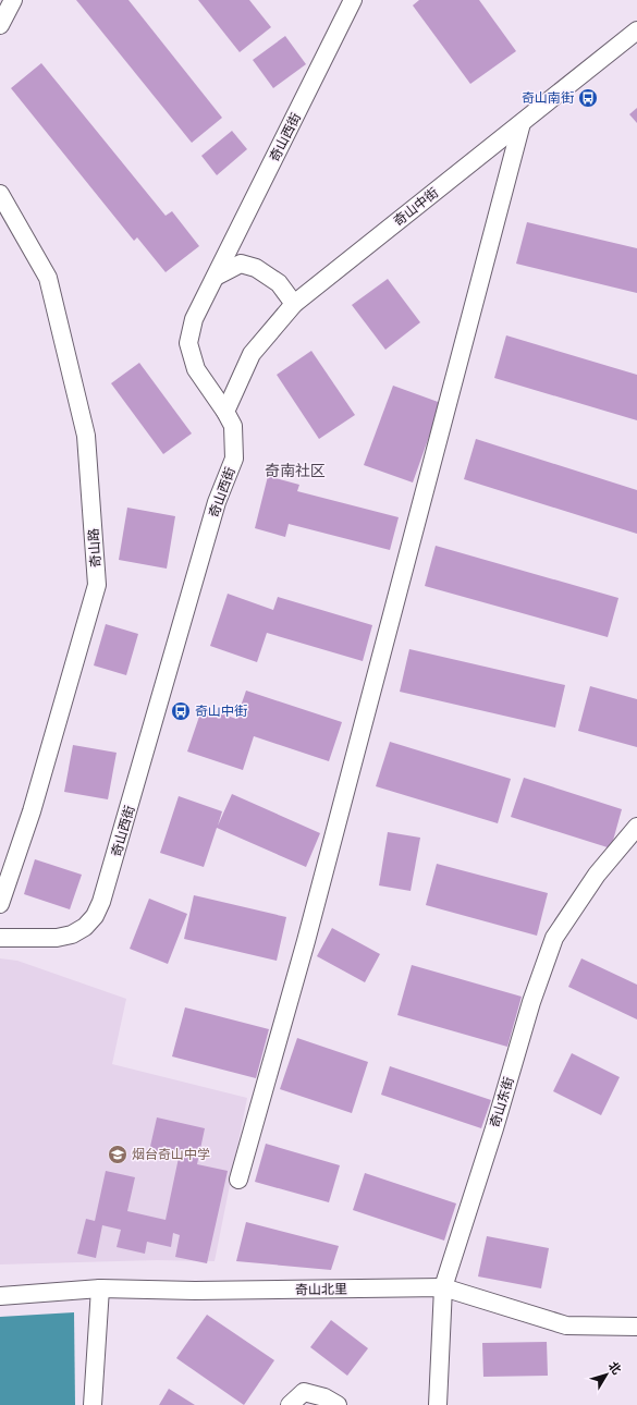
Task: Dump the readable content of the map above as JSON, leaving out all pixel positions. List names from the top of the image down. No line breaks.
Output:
{"streets":{"street":["奇山西街","奇山中街","奇山路","奇山东街","奇山北里"]},"crossings":[["奇山西街","奇山中街"],["奇山东街","奇山北里"]],"districts":["奇南社区"],"places":{"bus stop":["奇山南街","奇山中街"],"school or university":["烟台奇山中学"]},"north":"top right"}
